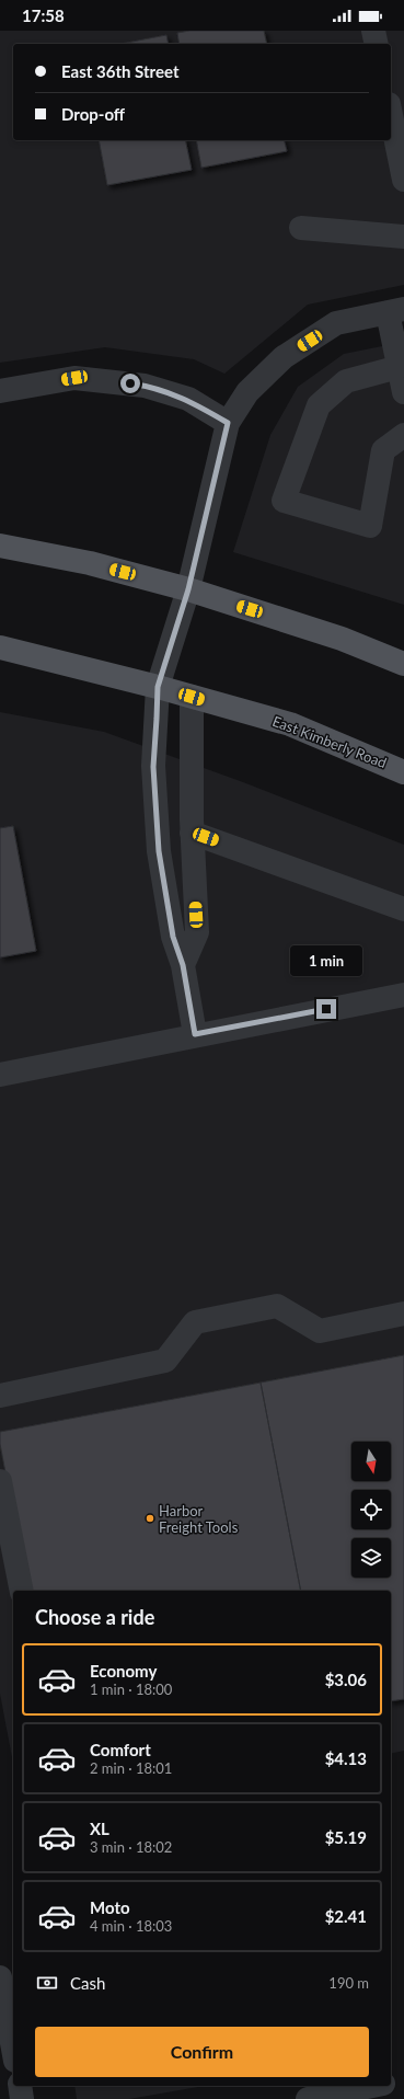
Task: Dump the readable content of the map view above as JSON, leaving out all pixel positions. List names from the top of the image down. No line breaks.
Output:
{"streets":{"main road":["East Kimberly Road"]},"places":["Harbor Freight Tools"],"north":"bottom","page":{"status":"17:58","banner":["East 36th Street","Drop-off"],"bubble":"1 min","heading":"Choose a ride","list":[{"name":"Economy","note":"1 min · 18:00","value":"$3.06"},{"name":"Comfort","note":"2 min · 18:01","value":"$4.13"},{"name":"XL","note":"3 min · 18:02","value":"$5.19"},{"name":"Moto","note":"4 min · 18:03","value":"$2.41"}],"pay":["Cash","190 m"],"buttons":"Confirm"}}
